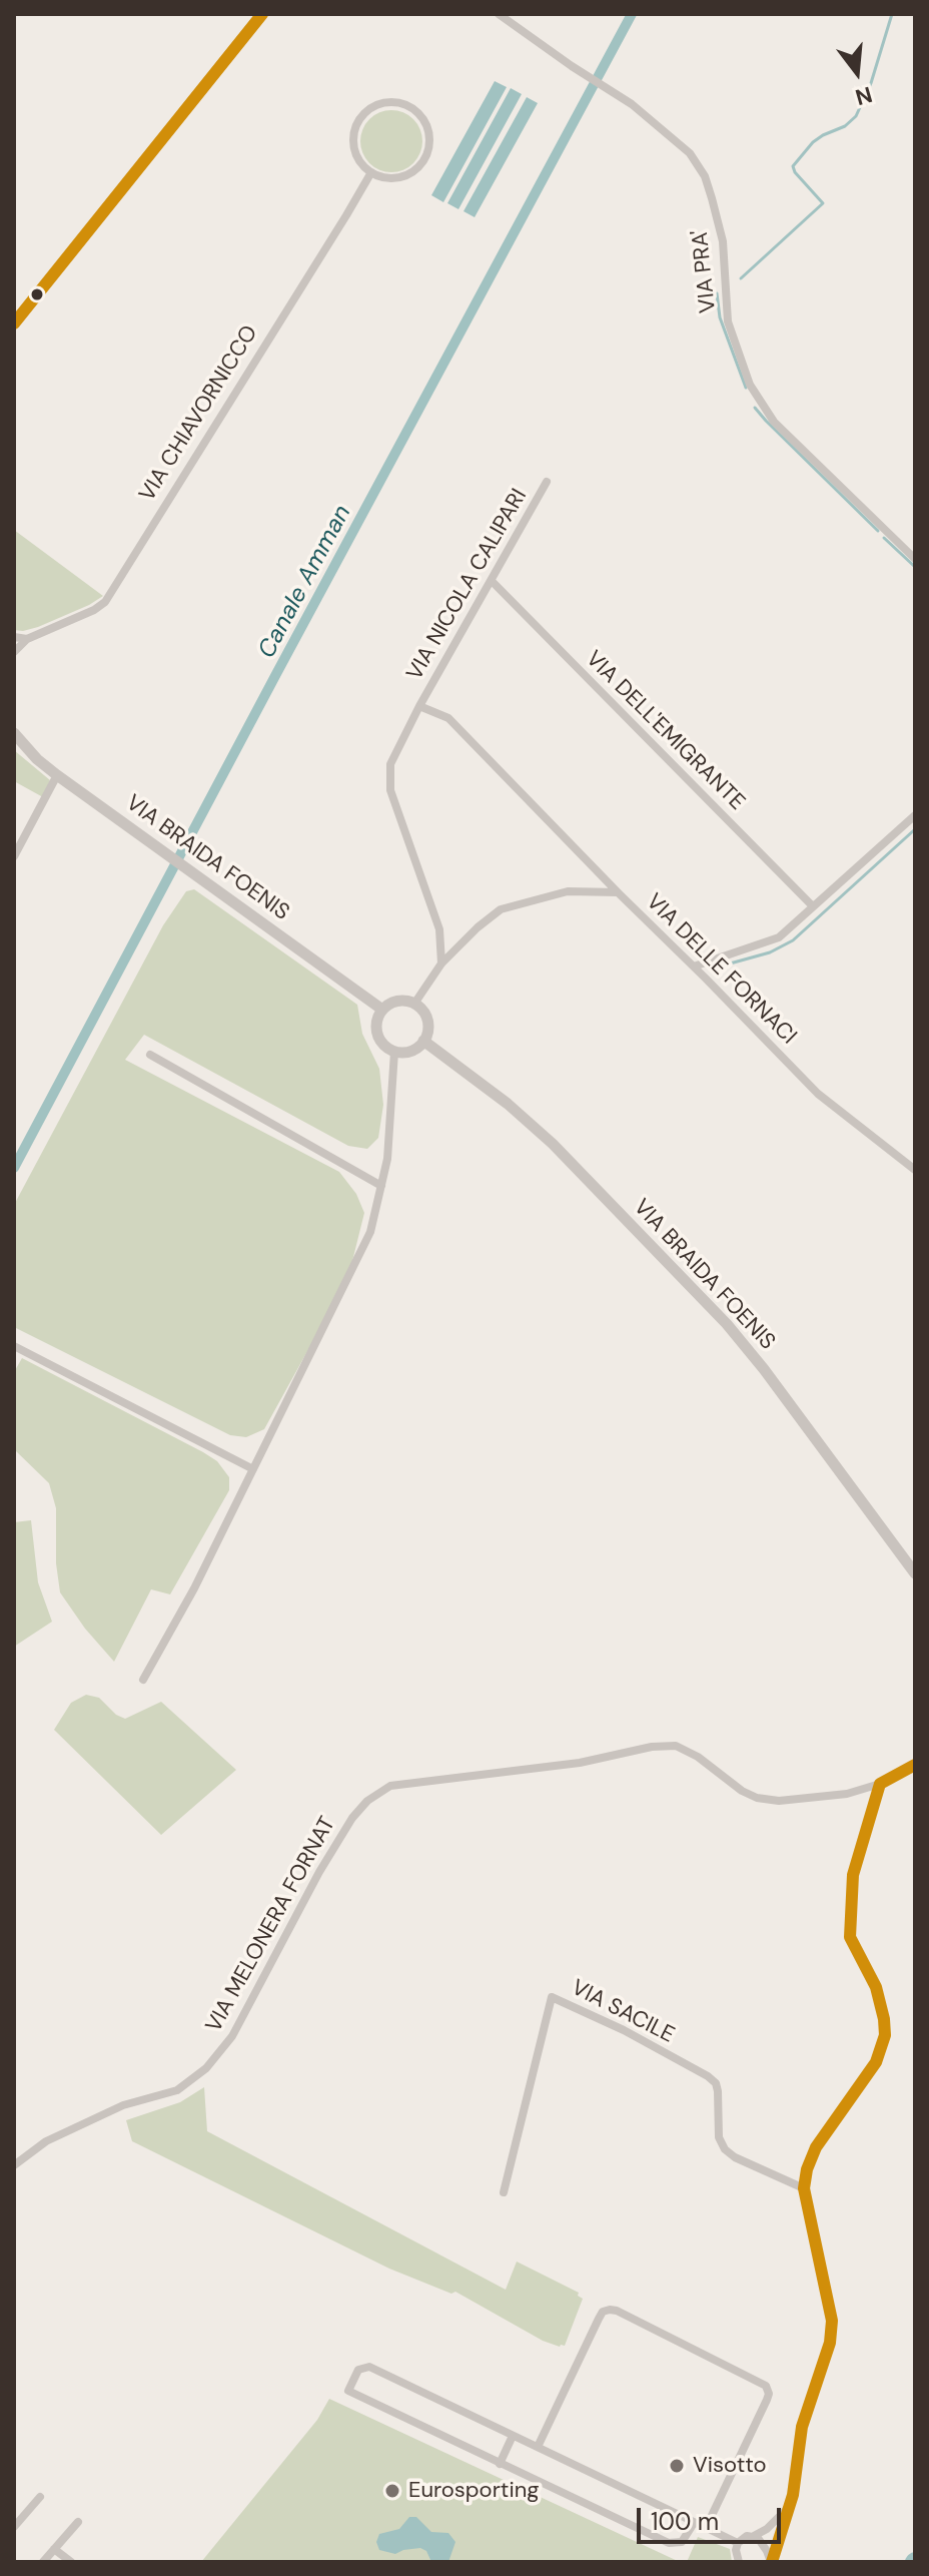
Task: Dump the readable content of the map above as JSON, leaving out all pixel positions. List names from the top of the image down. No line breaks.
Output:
{"streets":{"street":["VIA PRA'","VIA CHIAVORNICCO","VIA NICOLA CALIPARI","VIA DELL'EMIGRANTE","VIA BRAIDA FOENIS","VIA DELLE FORNACI","VIA MELONERA FORNAT","VIA SACILE"]},"crossings":[["VIA NICOLA CALIPARI","VIA DELL'EMIGRANTE"],["VIA NICOLA CALIPARI","VIA DELLE FORNACI"],["VIA BRAIDA FOENIS","VIA DELLE FORNACI"]],"water":["Canale Amman"],"places":["Visotto","Eurosporting"],"scale_bar":"100 m","north":"bottom"}
